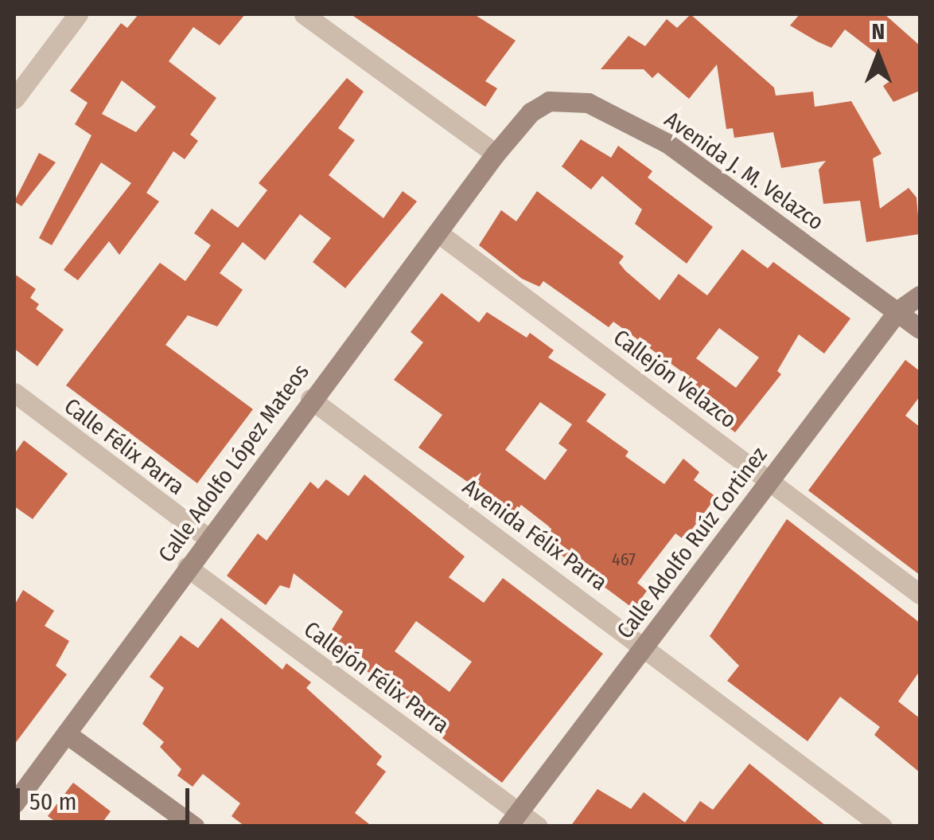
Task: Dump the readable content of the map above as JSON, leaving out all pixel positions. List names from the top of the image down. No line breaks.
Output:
{"streets":{"street":["Avenida J. M. Velazco","Callejón Velazco","Calle Félix Parra","Calle Adolfo López Mateos","Avenida Félix Parra","Calle Adolfo Ruíz Cortinez","Callejón Félix Parra"]},"crossings":[["Avenida J. M. Velazco","Calle Adolfo López Mateos"],["Avenida J. M. Velazco","Calle Adolfo Ruíz Cortinez"],["Callejón Velazco","Calle Adolfo López Mateos"],["Callejón Velazco","Calle Adolfo Ruíz Cortinez"],["Calle Félix Parra","Calle Adolfo López Mateos"],["Calle Adolfo López Mateos","Avenida Félix Parra"],["Calle Adolfo López Mateos","Callejón Félix Parra"],["Avenida Félix Parra","Calle Adolfo Ruíz Cortinez"],["Calle Adolfo Ruíz Cortinez","Callejón Félix Parra"]],"house_numbers":["467"],"scale_bar":"50 m","north":"top"}
